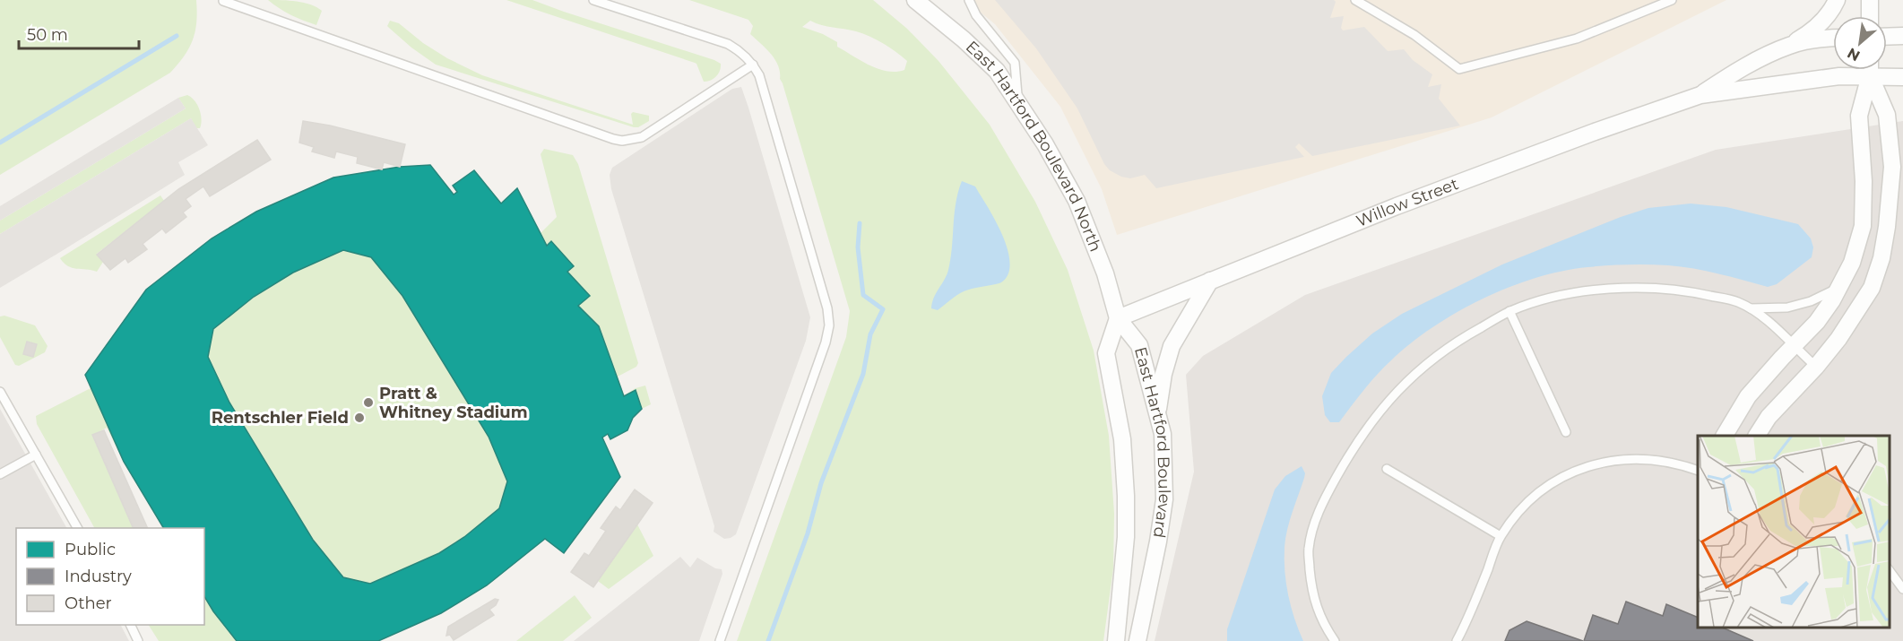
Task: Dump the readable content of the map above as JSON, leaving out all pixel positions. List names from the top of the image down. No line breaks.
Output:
{"streets":{"street":["East Hartford Boulevard North","Willow Street","East Hartford Boulevard"]},"crossings":[["East Hartford Boulevard North","Willow Street"],["East Hartford Boulevard North","East Hartford Boulevard"],["Willow Street","East Hartford Boulevard"]],"places":["Pratt & Whitney Stadium","Rentschler Field"],"legend":["Public","Industry","Other"],"scale_bar":"50 m","north":"bottom left"}
